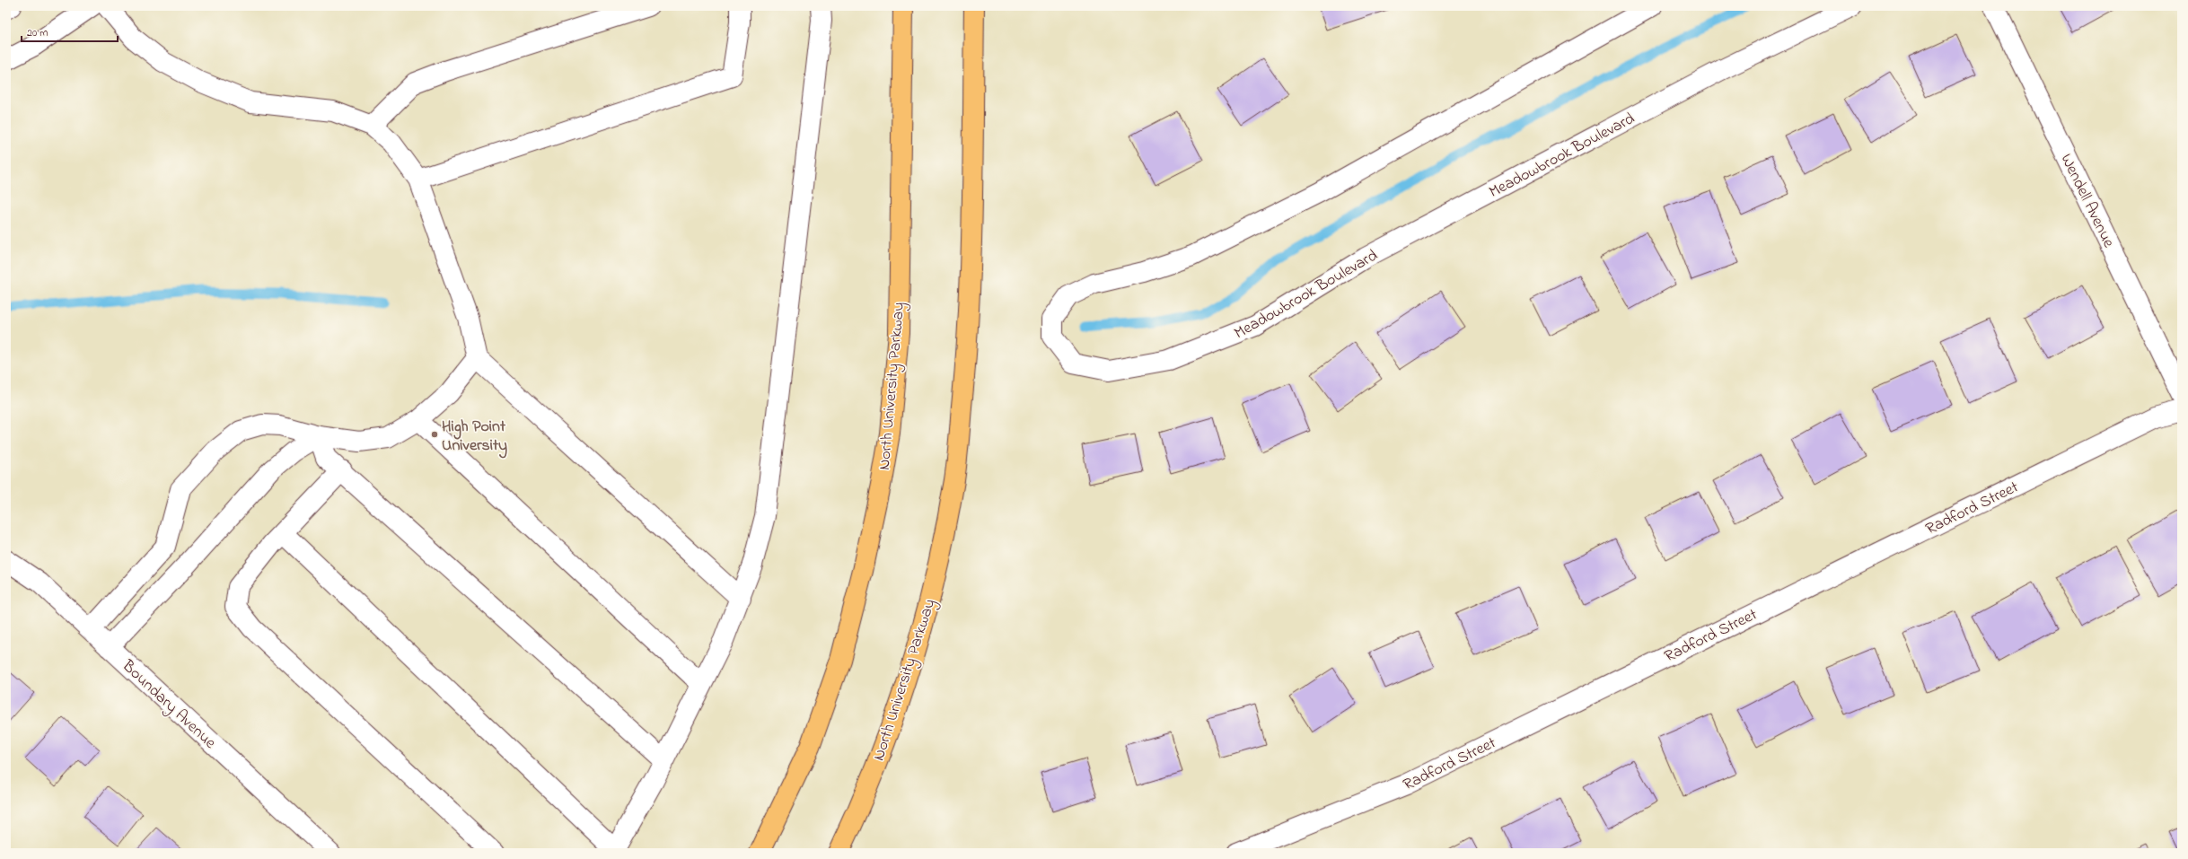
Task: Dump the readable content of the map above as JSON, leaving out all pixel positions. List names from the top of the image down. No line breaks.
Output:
{"streets":{"main road":["North University Parkway"],"street":["Meadowbrook Boulevard","Wendell Avenue","Radford Street","Boundary Avenue"]},"places":["High Point University"],"scale_bar":"20 m"}
